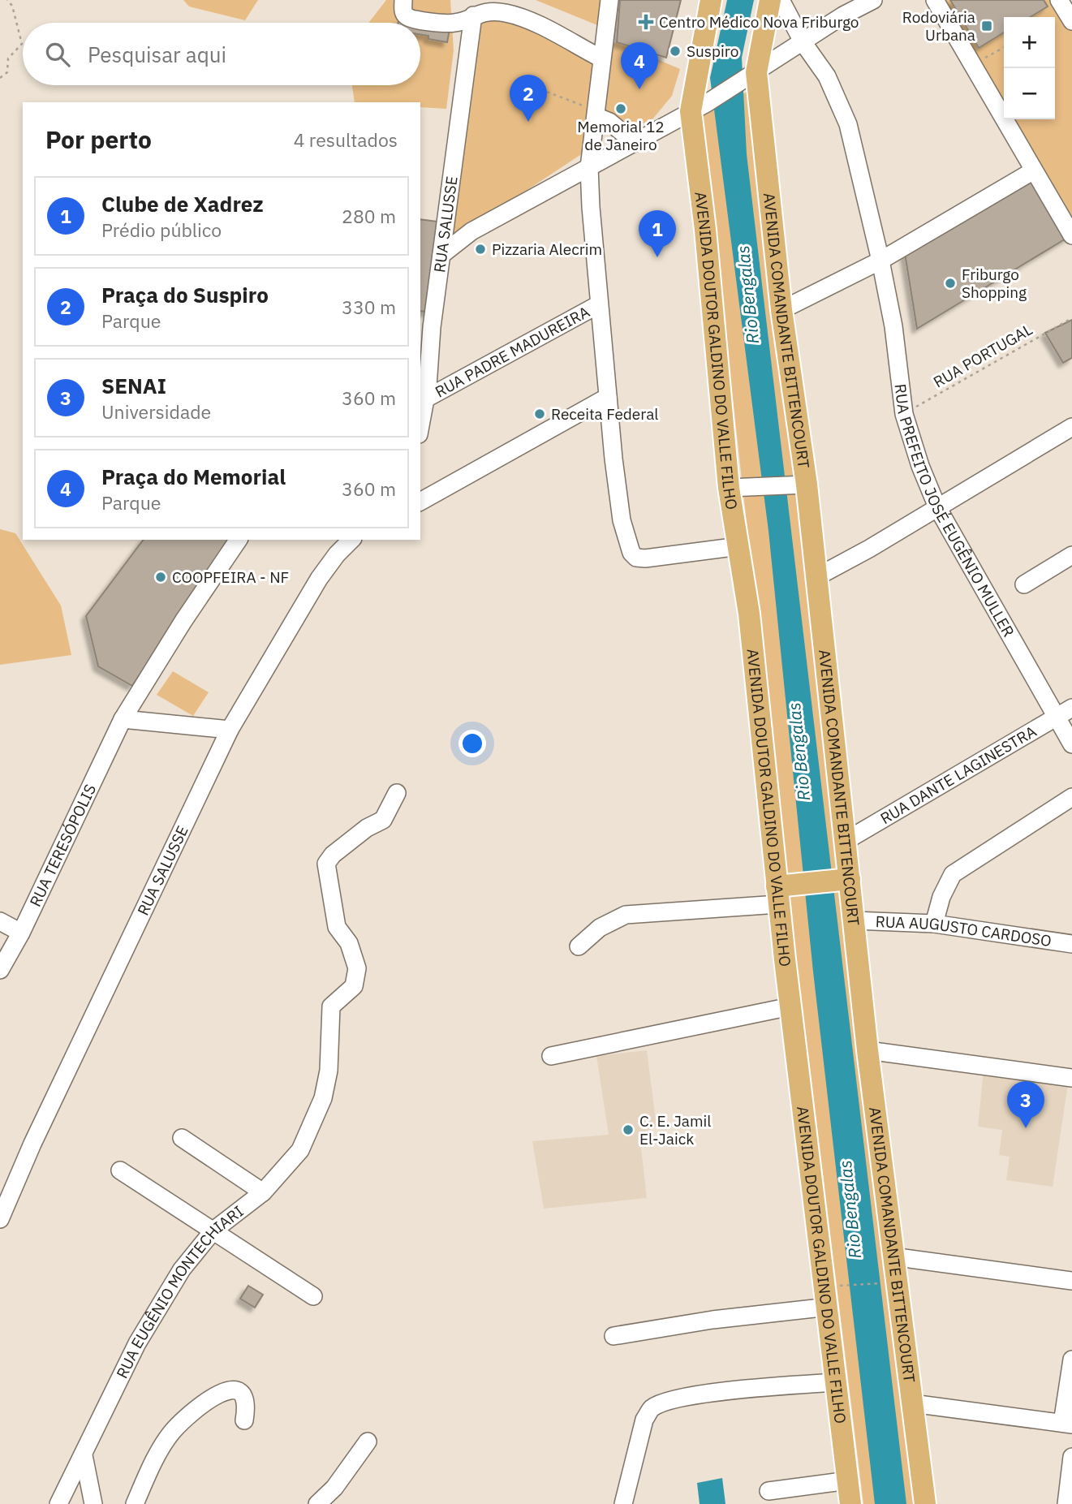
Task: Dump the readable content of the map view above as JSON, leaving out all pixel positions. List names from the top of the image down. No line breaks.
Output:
{"streets":{"main road":["AVENIDA COMANDANTE BITTENCOURT","AVENIDA DOUTOR GALDINO DO VALLE FILHO"],"street":["RUA SALUSSE","RUA PADRE MADUREIRA","RUA PREFEITO JOSÉ EUGÊNIO MULLER","RUA DANTE LAGINESTRA","RUA TERESÓPOLIS","RUA AUGUSTO CARDOSO","RUA EUGÊNIO MONTECHIARI"],"path":["RUA PORTUGAL"]},"crossings":[["RUA SALUSSE","RUA PADRE MADUREIRA"],["AVENIDA COMANDANTE BITTENCOURT","RUA DANTE LAGINESTRA"],["AVENIDA COMANDANTE BITTENCOURT","RUA AUGUSTO CARDOSO"],["RUA PORTUGAL","RUA PREFEITO JOSÉ EUGÊNIO MULLER"],["RUA PREFEITO JOSÉ EUGÊNIO MULLER","RUA DANTE LAGINESTRA"]],"water":["Rio Bengalas"],"places":{"health":["Centro Médico Nova Friburgo"],"transit":["Rodoviária Urbana"],"other":["Suspiro","Memorial 12 de Janeiro","Pizzaria Alecrim","Friburgo Shopping","Receita Federal","COOPFEIRA - NF","C. E. Jamil El-Jaick"]},"page":{"map_buttons":["+","−"],"search":"Pesquisar aqui","pins":["4","2","1","3"],"heading":["Por perto","4 resultados"],"list":[{"mark":"1","name":"Clube de Xadrez","note":"Prédio público","value":"280 m"},{"mark":"2","name":"Praça do Suspiro","note":"Parque","value":"330 m"},{"mark":"3","name":"SENAI","note":"Universidade","value":"360 m"},{"mark":"4","name":"Praça do Memorial","note":"Parque","value":"360 m"}]}}
